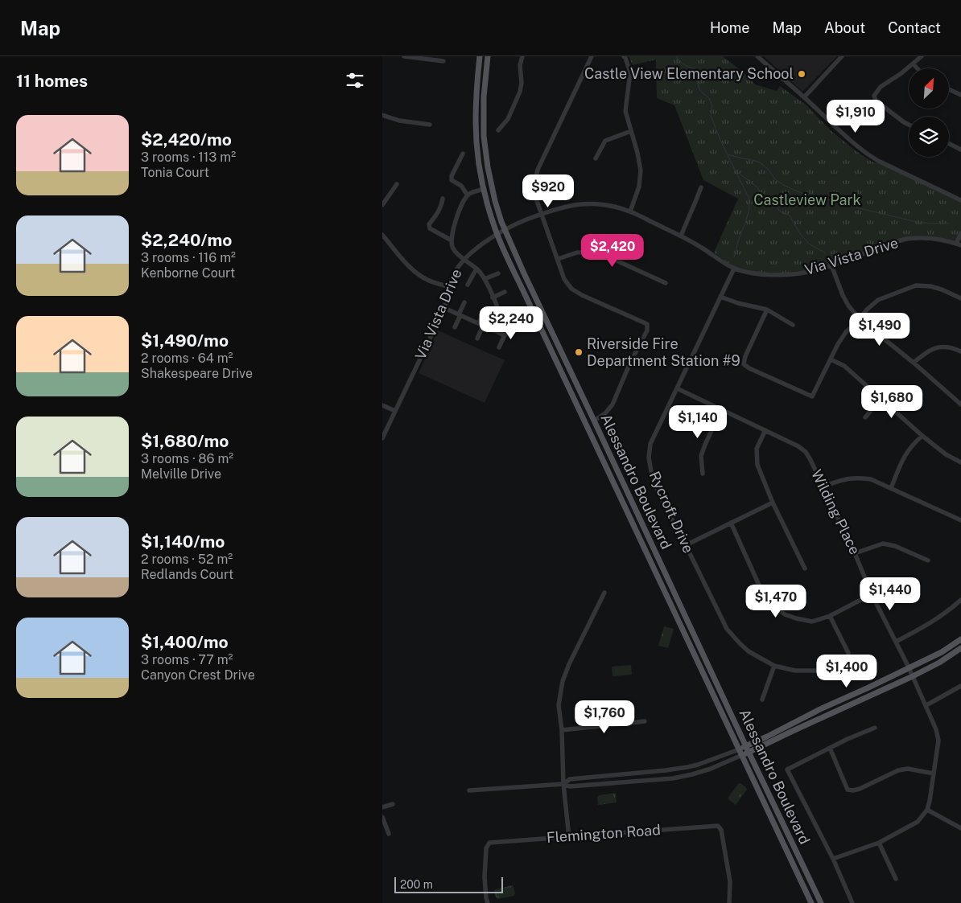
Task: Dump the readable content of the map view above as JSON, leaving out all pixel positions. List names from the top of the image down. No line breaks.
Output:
{"streets":{"main road":["Alessandro Boulevard"],"street":["Via Vista Drive","Rycroft Drive","Wilding Place","Flemington Road"]},"crossings":[["Via Vista Drive","Alessandro Boulevard"],["Via Vista Drive","Rycroft Drive"],["Rycroft Drive","Wilding Place"]],"parks":["Castleview Park"],"places":["Castle View Elementary School","Riverside Fire Department Station #9"],"scale_bar":"200 m","north":"top right","page":{"header":"Map","nav":["Home","Map","About","Contact"],"heading":"11 homes","price":["$1,910","$920","$2,420","$2,240","$1,490","$1,680","$1,140","$1,440","$1,470","$1,400","$1,760"],"list":[{"name":"$2,420/mo","note":"3 rooms · 113 m² · Tonia Court"},{"name":"$2,240/mo","note":"3 rooms · 116 m² · Kenborne Court"},{"name":"$1,490/mo","note":"2 rooms · 64 m² · Shakespeare Drive"},{"name":"$1,680/mo","note":"3 rooms · 86 m² · Melville Drive"},{"name":"$1,140/mo","note":"2 rooms · 52 m² · Redlands Court"},{"name":"$1,400/mo","note":"3 rooms · 77 m² · Canyon Crest Drive"}],"scale":"200 m"}}
